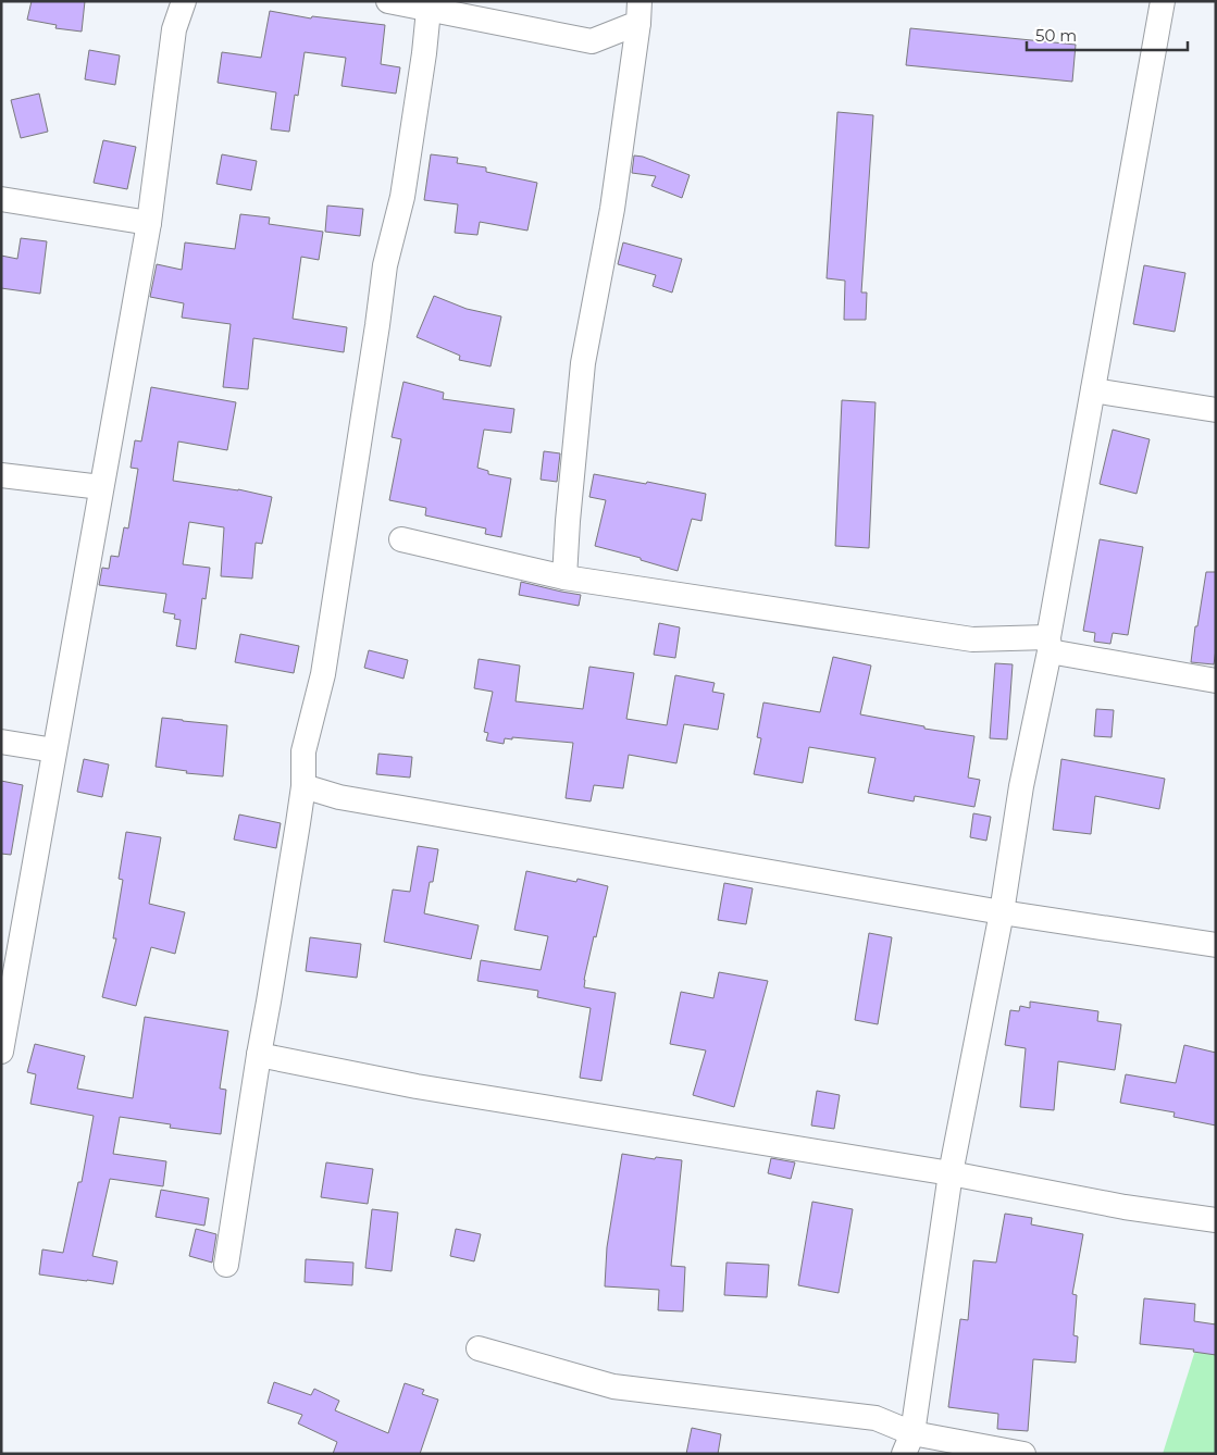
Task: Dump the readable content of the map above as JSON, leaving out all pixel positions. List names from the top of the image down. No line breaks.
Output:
{"scale_bar":"50 m"}
